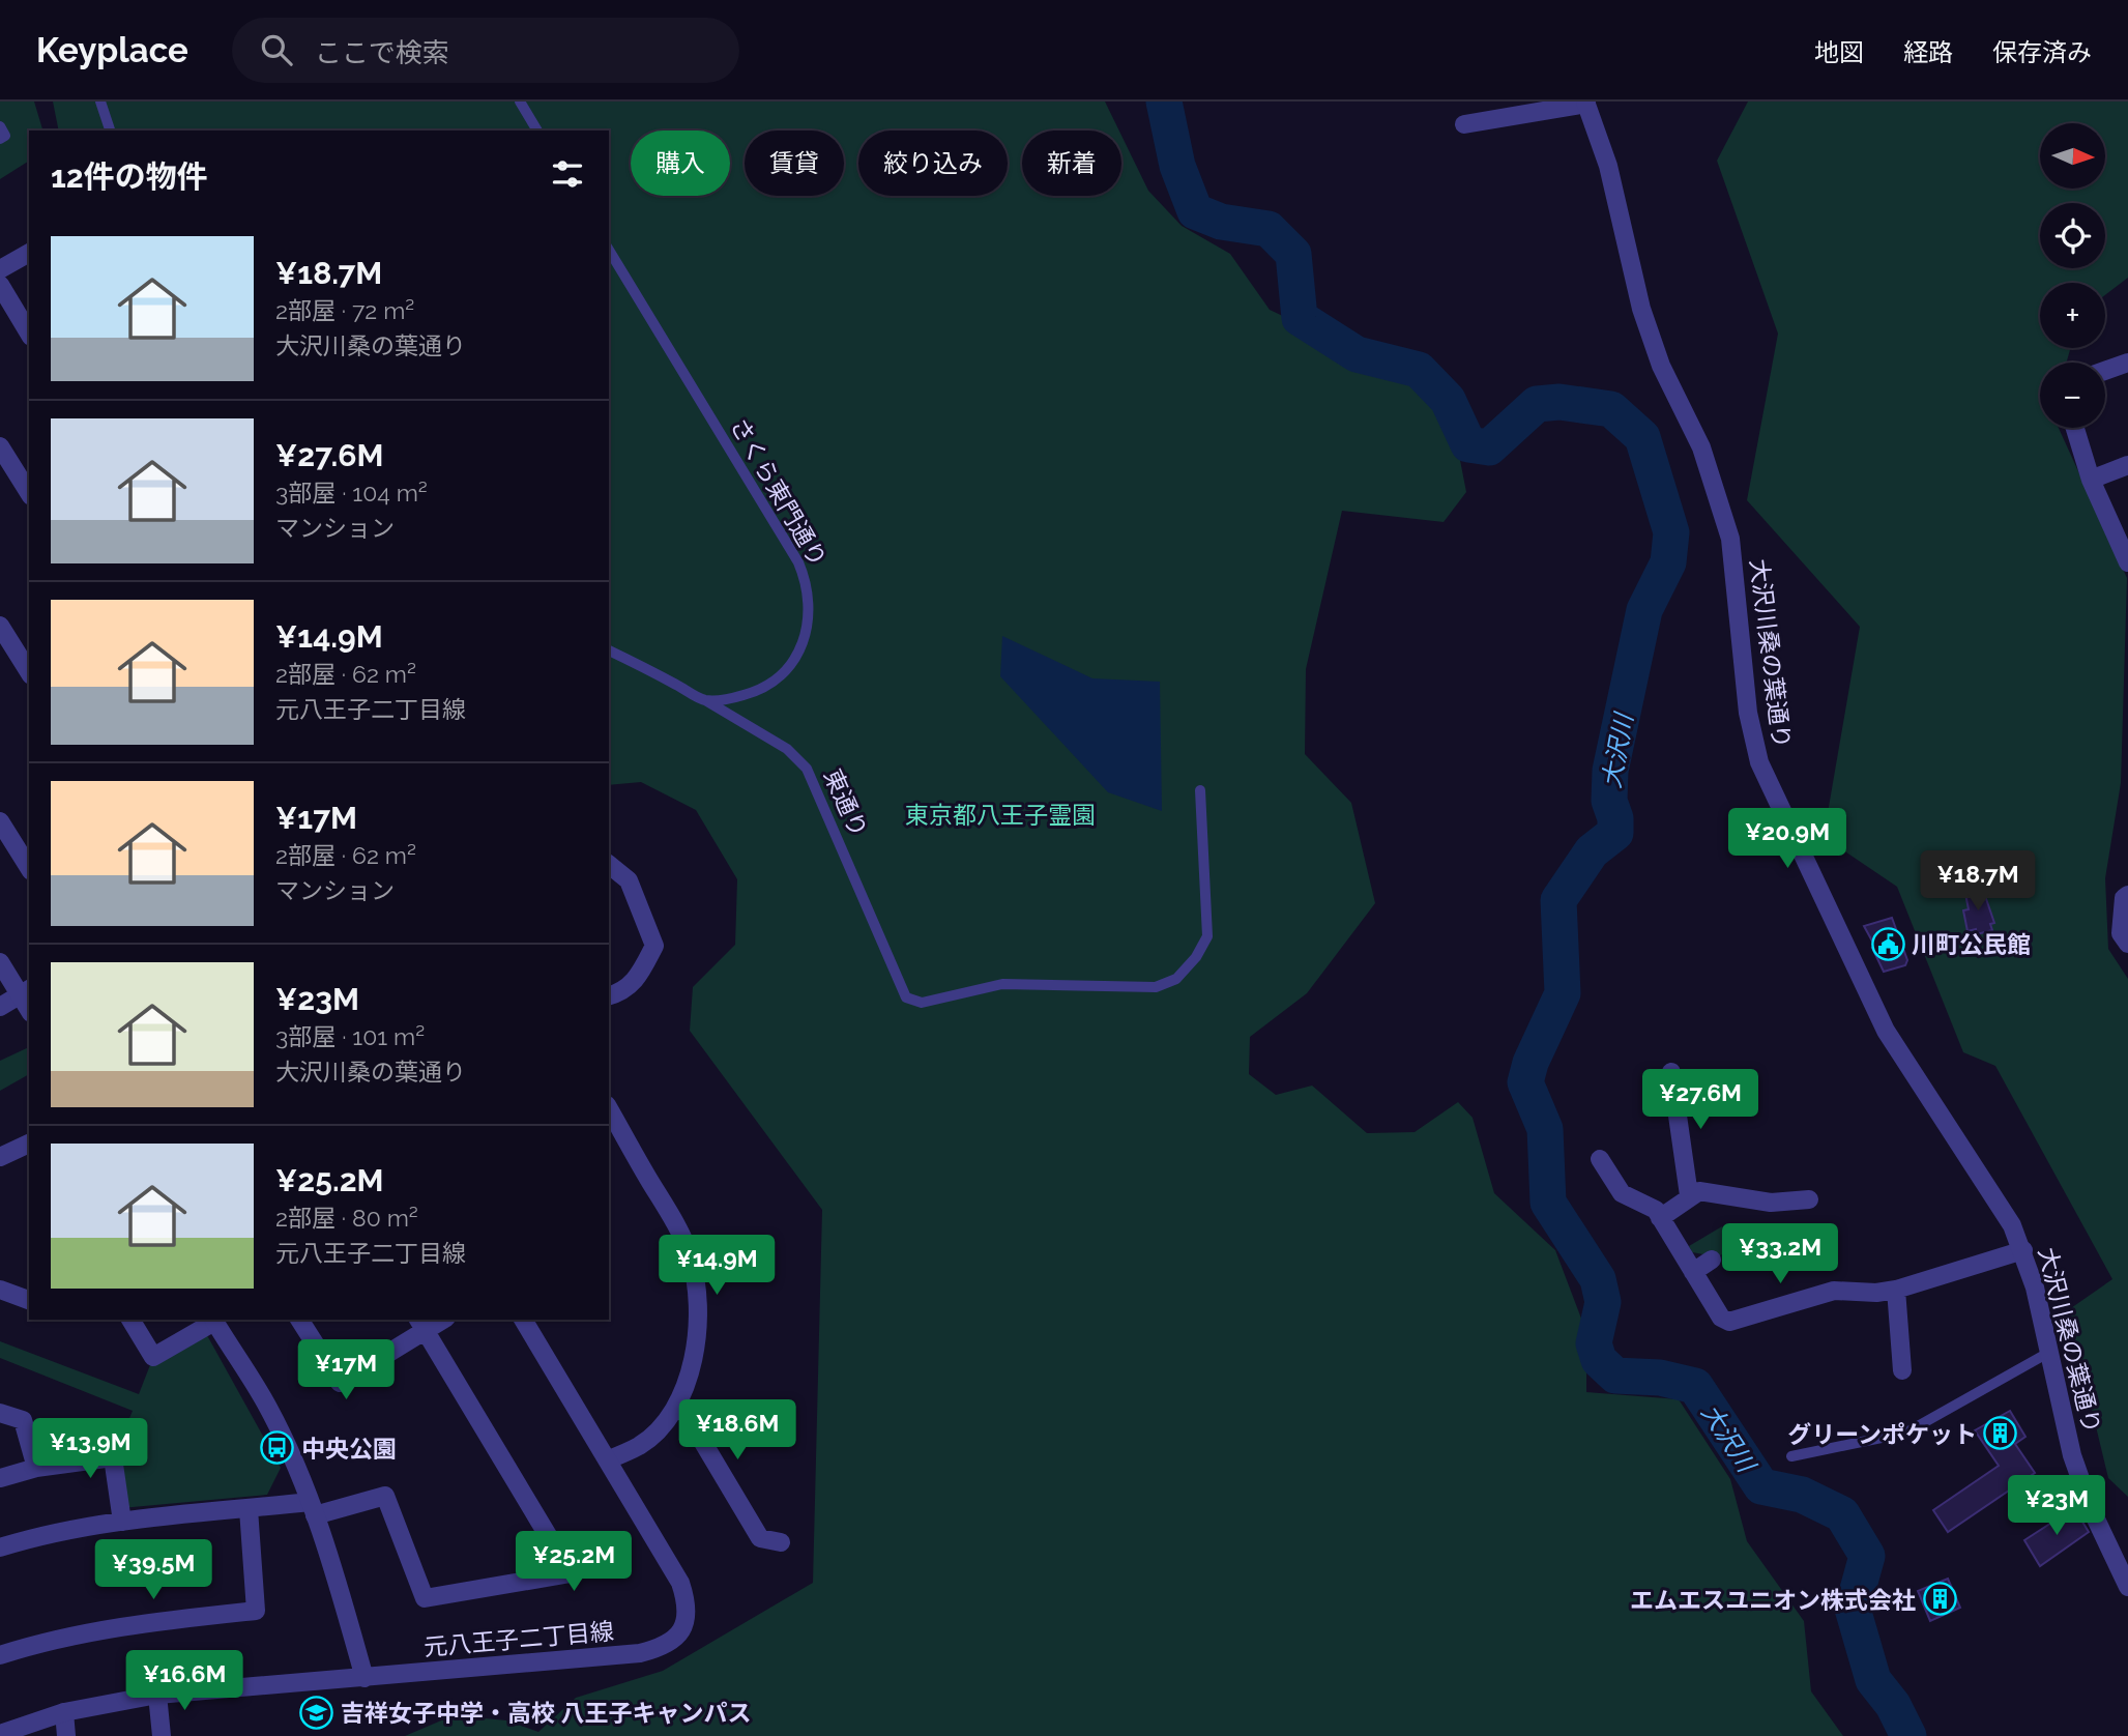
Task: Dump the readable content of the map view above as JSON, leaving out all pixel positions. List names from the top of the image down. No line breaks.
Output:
{"streets":{"street":["大沢川桑の葉通り","元八王子二丁目線"],"lane":["さくら東門通り","東通り"]},"crossings":[["さくら東門通り","東通り"]],"water":["大沢川"],"parks":["東京都八王子霊園"],"places":{"public building":["川町公民館"],"building":["グリーンポケット","エムエスユニオン株式会社"],"bus stop":["中央公園"],"school or university":["吉祥女子中学・高校 八王子キャンパス"]},"north":"right","page":{"header":"Keyplace","search":"ここで検索","nav":["地図","経路","保存済み"],"map_buttons":["+","−"],"chip":["購入","賃貸","絞り込み","新着"],"heading":"12件の物件","list":[{"name":"¥18.7M","note":"2部屋 · 72 m² · 大沢川桑の葉通り"},{"name":"¥27.6M","note":"3部屋 · 104 m² · マンション"},{"name":"¥14.9M","note":"2部屋 · 62 m² · 元八王子二丁目線"},{"name":"¥17M","note":"2部屋 · 62 m² · マンション"},{"name":"¥23M","note":"3部屋 · 101 m² · 大沢川桑の葉通り"},{"name":"¥25.2M","note":"2部屋 · 80 m² · 元八王子二丁目線"}],"price":["¥20.9M","¥18.7M","¥27.6M","¥33.2M","¥14.9M","¥17M","¥18.6M","¥13.9M","¥23M","¥25.2M","¥39.5M","¥16.6M"]}}
